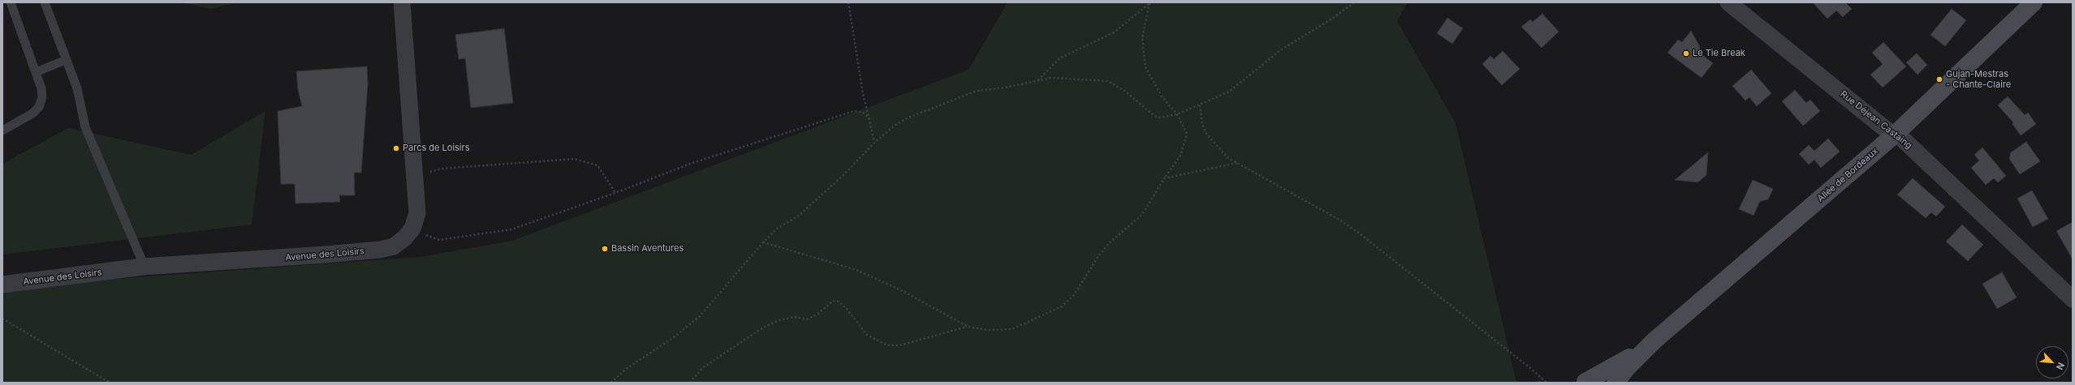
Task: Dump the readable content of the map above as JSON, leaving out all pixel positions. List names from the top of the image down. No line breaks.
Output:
{"streets":{"main road":["Allée de Bordeaux"],"street":["Rue Déjean Castaing","Avenue des Loisirs"]},"crossings":[["Rue Déjean Castaing","Allée de Bordeaux"]],"places":["Le Tie Break","Gujan-Mestras - Chante-Claire","Parcs de Loisirs","Bassin Aventures"],"north":"bottom right"}
